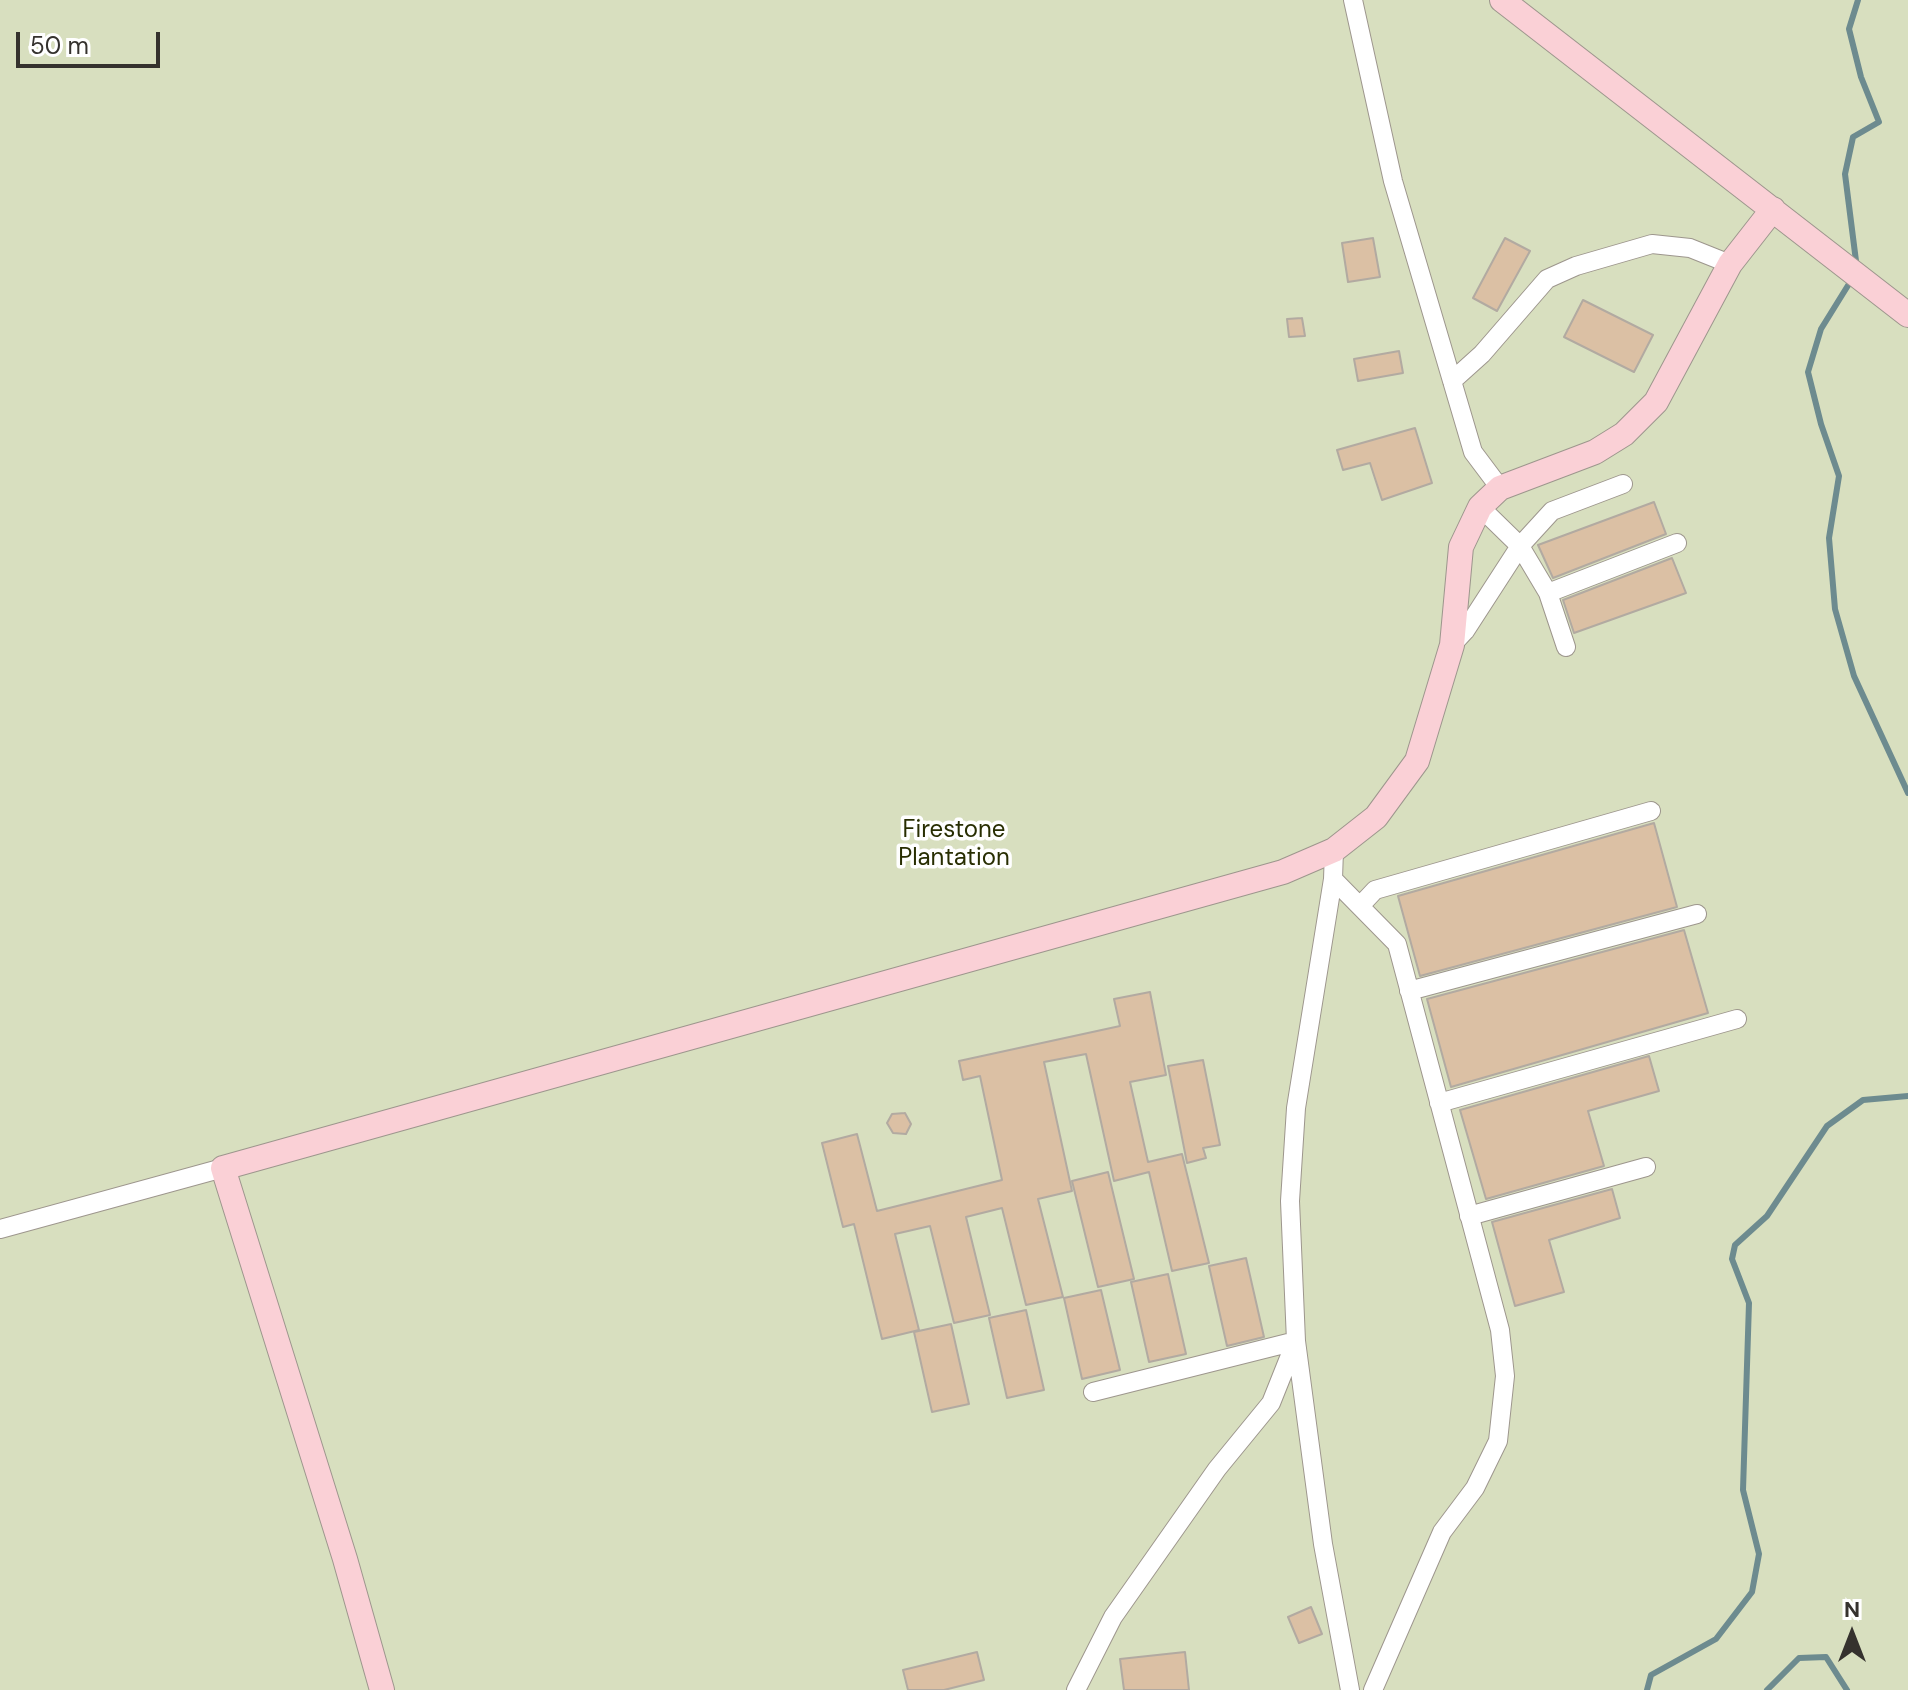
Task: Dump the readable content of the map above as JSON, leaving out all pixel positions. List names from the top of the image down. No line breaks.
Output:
{"parks":["Firestone Plantation"],"scale_bar":"50 m","north":"top"}
